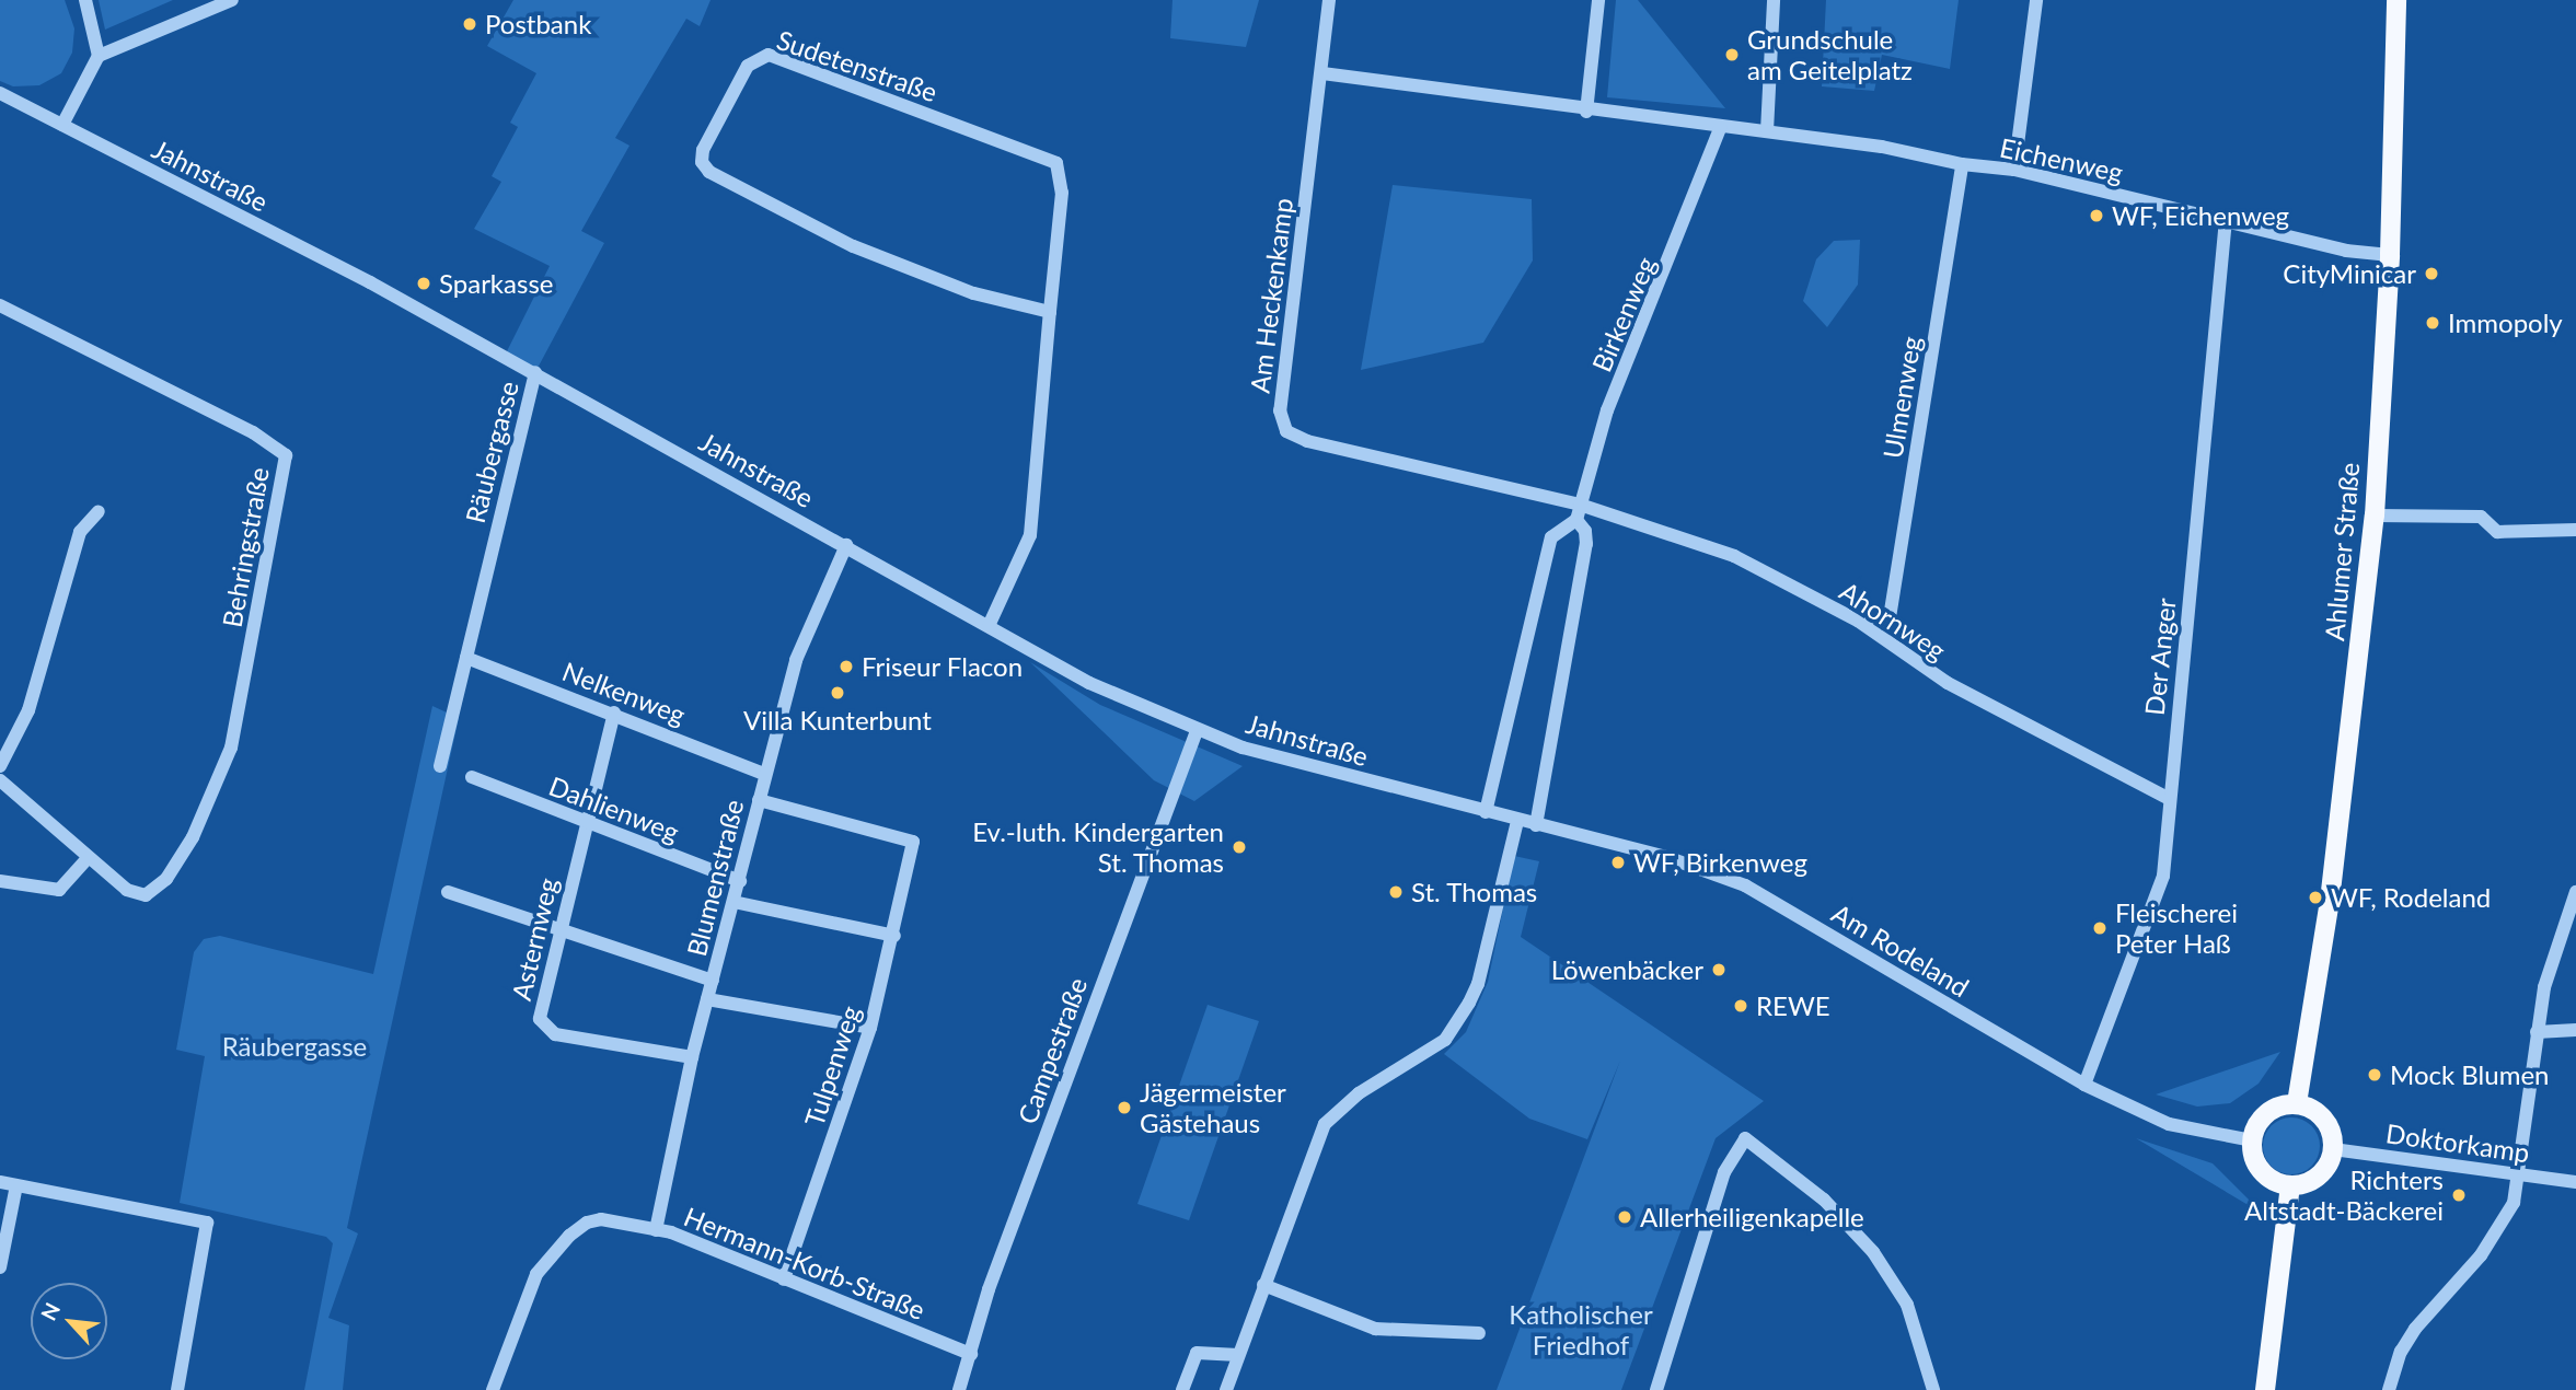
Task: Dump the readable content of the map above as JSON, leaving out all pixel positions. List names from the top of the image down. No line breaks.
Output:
{"streets":{"main road":["Ahlumer Straße"],"street":["Sudetenstraße","Eichenweg","Jahnstraße","Am Heckenkamp","Birkenweg","Ulmenweg","Räubergasse","Behringstraße","Ahornweg","Der Anger","Nelkenweg","Dahlienweg","Blumenstraße","Asternweg","Am Rodeland","Campestraße","Tulpenweg","Doktorkamp","Hermann-Korb-Straße"]},"crossings":[["Sudetenstraße","Jahnstraße"],["Eichenweg","Am Heckenkamp"],["Eichenweg","Birkenweg"],["Eichenweg","Ulmenweg"],["Eichenweg","Ahlumer Straße"],["Eichenweg","Der Anger"],["Jahnstraße","Räubergasse"],["Jahnstraße","Blumenstraße"],["Jahnstraße","Am Rodeland"],["Jahnstraße","Campestraße"],["Am Heckenkamp","Birkenweg"],["Am Heckenkamp","Ahornweg"],["Birkenweg","Ahornweg"],["Birkenweg","Am Rodeland"],["Ulmenweg","Ahornweg"],["Räubergasse","Nelkenweg"],["Ahlumer Straße","Am Rodeland"],["Ahlumer Straße","Doktorkamp"],["Ahornweg","Der Anger"],["Der Anger","Am Rodeland"],["Nelkenweg","Blumenstraße"],["Nelkenweg","Asternweg"],["Dahlienweg","Blumenstraße"],["Dahlienweg","Asternweg"],["Blumenstraße","Asternweg"],["Blumenstraße","Tulpenweg"],["Blumenstraße","Hermann-Korb-Straße"],["Am Rodeland","Doktorkamp"],["Campestraße","Hermann-Korb-Straße"],["Tulpenweg","Hermann-Korb-Straße"]],"parks":["Räubergasse","Katholischer Friedhof"],"places":["Postbank","Grundschule am Geitelplatz","WF, Eichenweg","CityMinicar","Sparkasse","Immopoly","Friseur Flacon","Villa Kunterbunt","Ev.-luth. Kindergarten St. Thomas","WF, Birkenweg","St. Thomas","WF, Rodeland","Fleischerei Peter Haß","Löwenbäcker","REWE","Mock Blumen","Jägermeister Gästehaus","Richters Altstadt-Bäckerei","Allerheiligenkapelle"],"north":"top left"}
